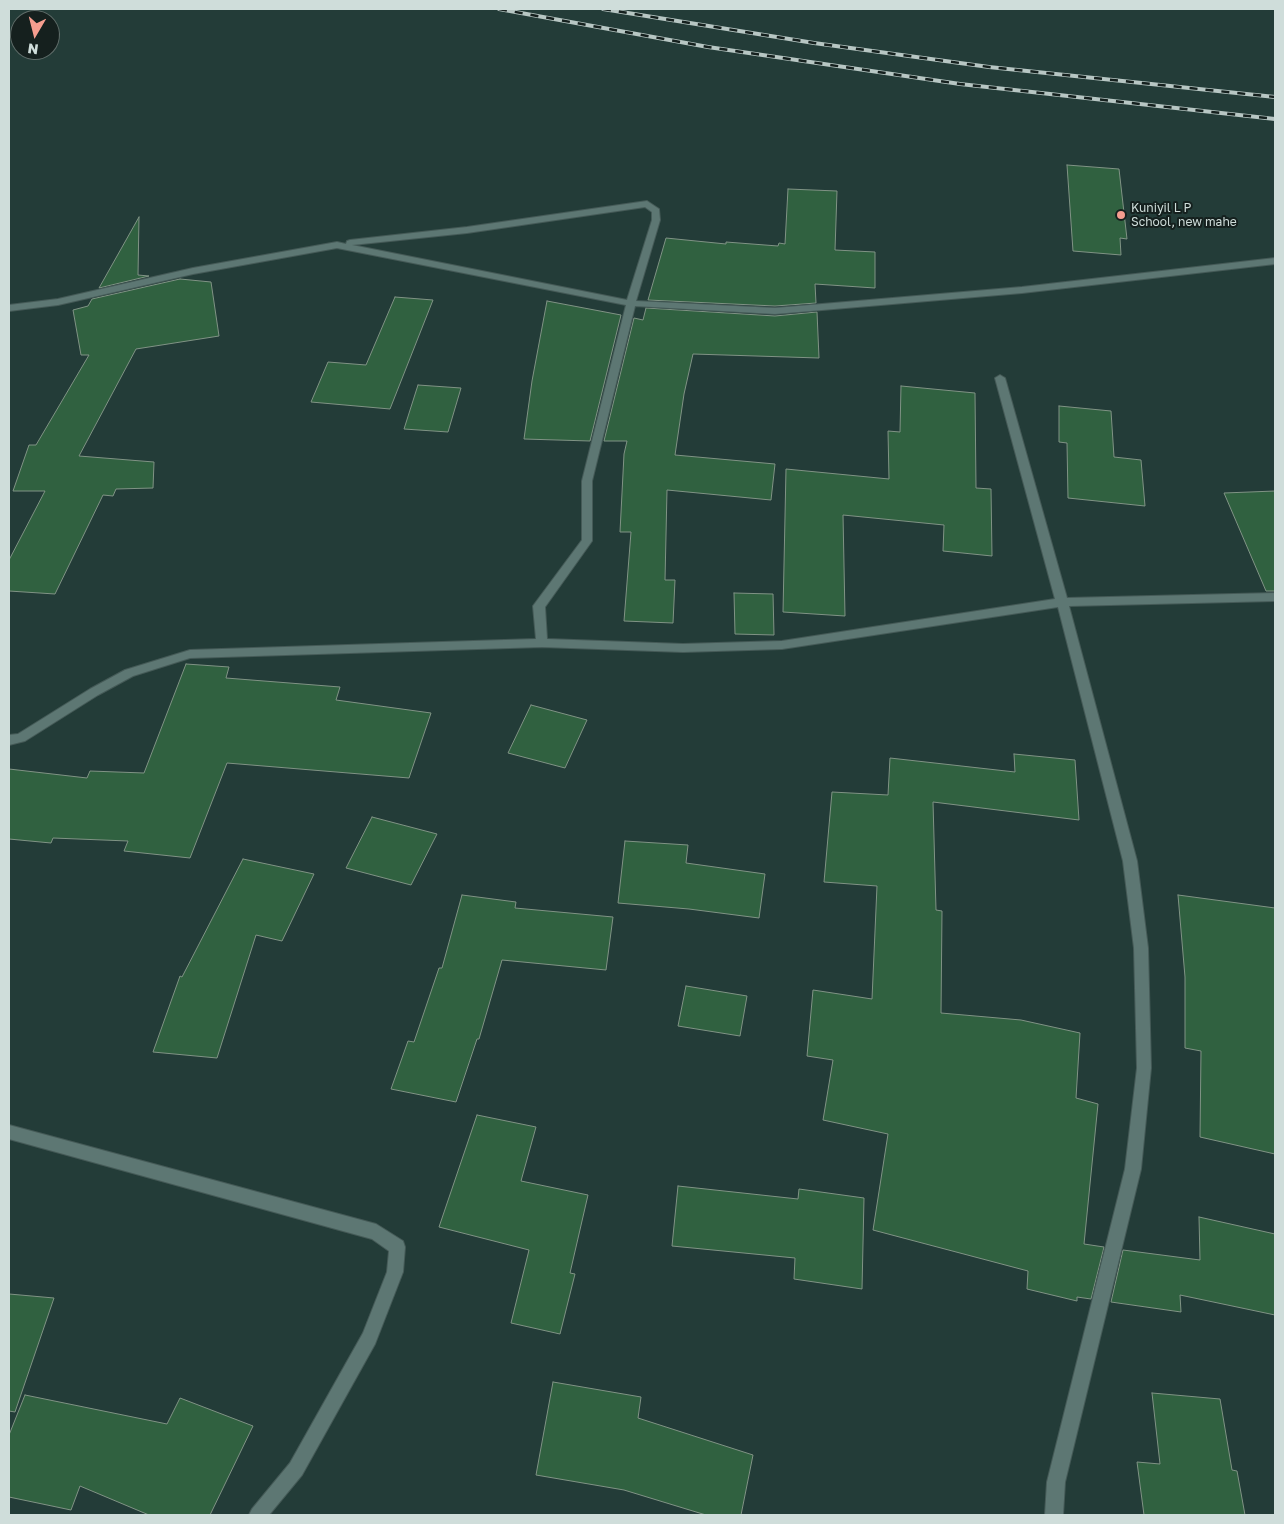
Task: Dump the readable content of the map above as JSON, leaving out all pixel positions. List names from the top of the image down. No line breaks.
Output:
{"places":["Kuniyil L P School, new mahe"],"north":"bottom"}
